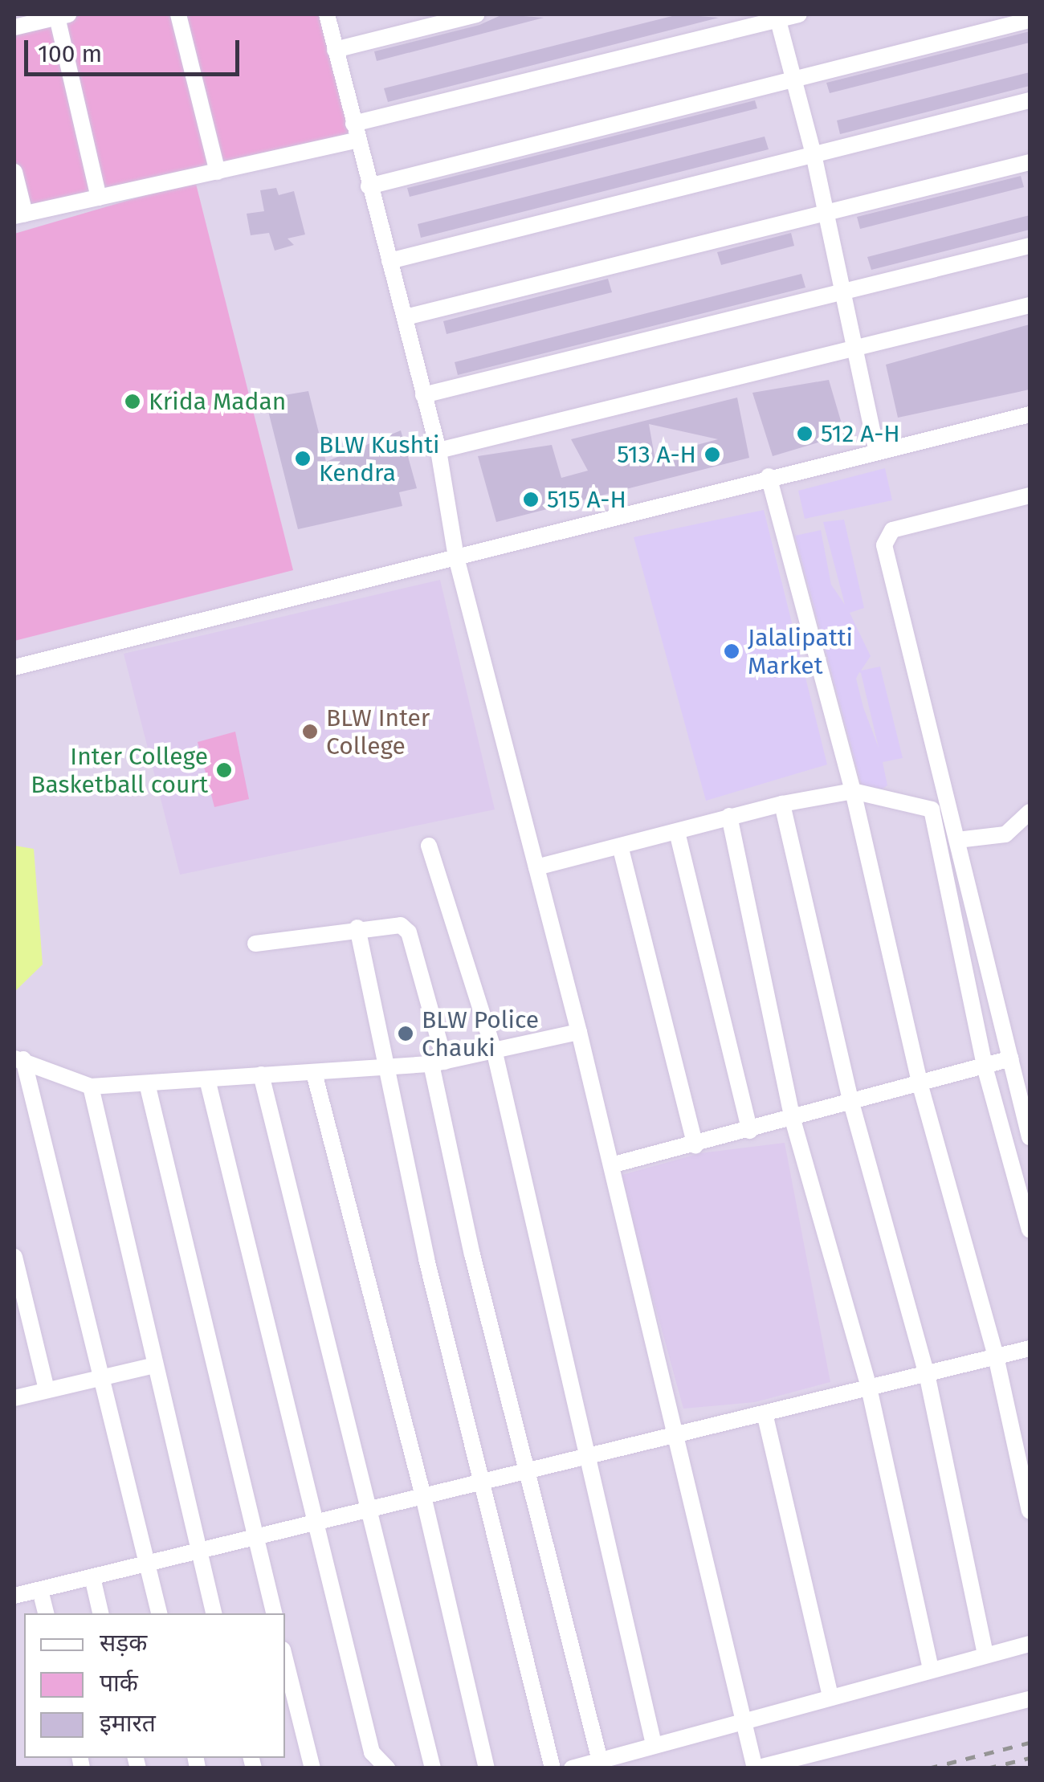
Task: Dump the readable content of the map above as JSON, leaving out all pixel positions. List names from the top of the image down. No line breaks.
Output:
{"places":["Krida Madan","512 A-H","513 A-H","BLW Kushti Kendra","515 A-H","Jalalipatti Market","BLW Inter College","Inter College Basketball court","BLW Police Chauki"],"legend":["सड़क","पार्क","इमारत"],"scale_bar":"100 m"}
